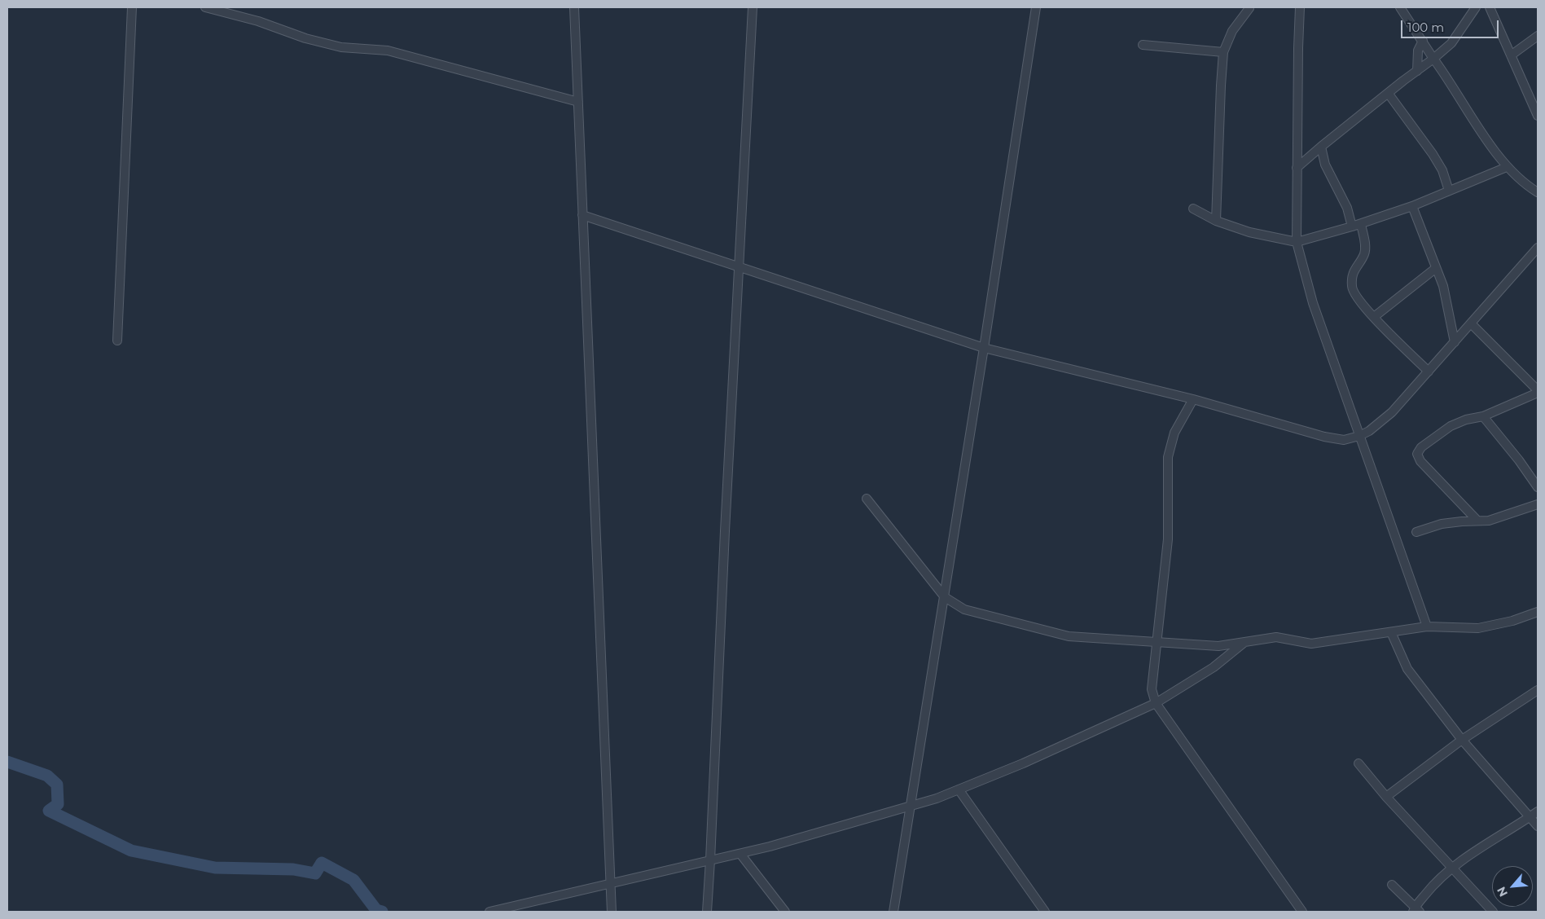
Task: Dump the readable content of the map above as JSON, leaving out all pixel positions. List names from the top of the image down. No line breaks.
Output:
{"scale_bar":"100 m","north":"bottom left"}
